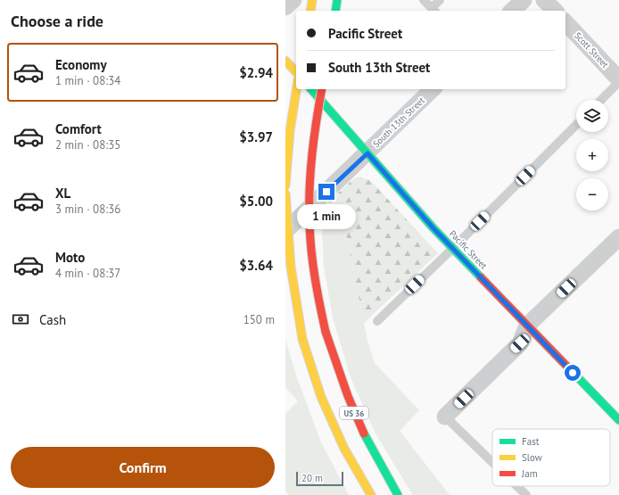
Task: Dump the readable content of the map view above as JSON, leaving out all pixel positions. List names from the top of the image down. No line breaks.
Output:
{"streets":{"main road":["Pacific Street","US 36"],"street":["Scott Street","South 13th Street"]},"crossings":[["South 13th Street","Pacific Street"]],"legend":["Fast","Slow","Jam"],"scale_bar":"20 m","page":{"heading":"Choose a ride","banner":["Pacific Street","South 13th Street"],"list":[{"name":"Economy","note":"1 min · 08:34","value":"$2.94"},{"name":"Comfort","note":"2 min · 08:35","value":"$3.97"},{"name":"XL","note":"3 min · 08:36","value":"$5.00"},{"name":"Moto","note":"4 min · 08:37","value":"$3.64"}],"map_buttons":["+","−"],"bubble":"1 min","pay":["Cash","150 m"],"buttons":"Confirm","scale":"20 m"}}
